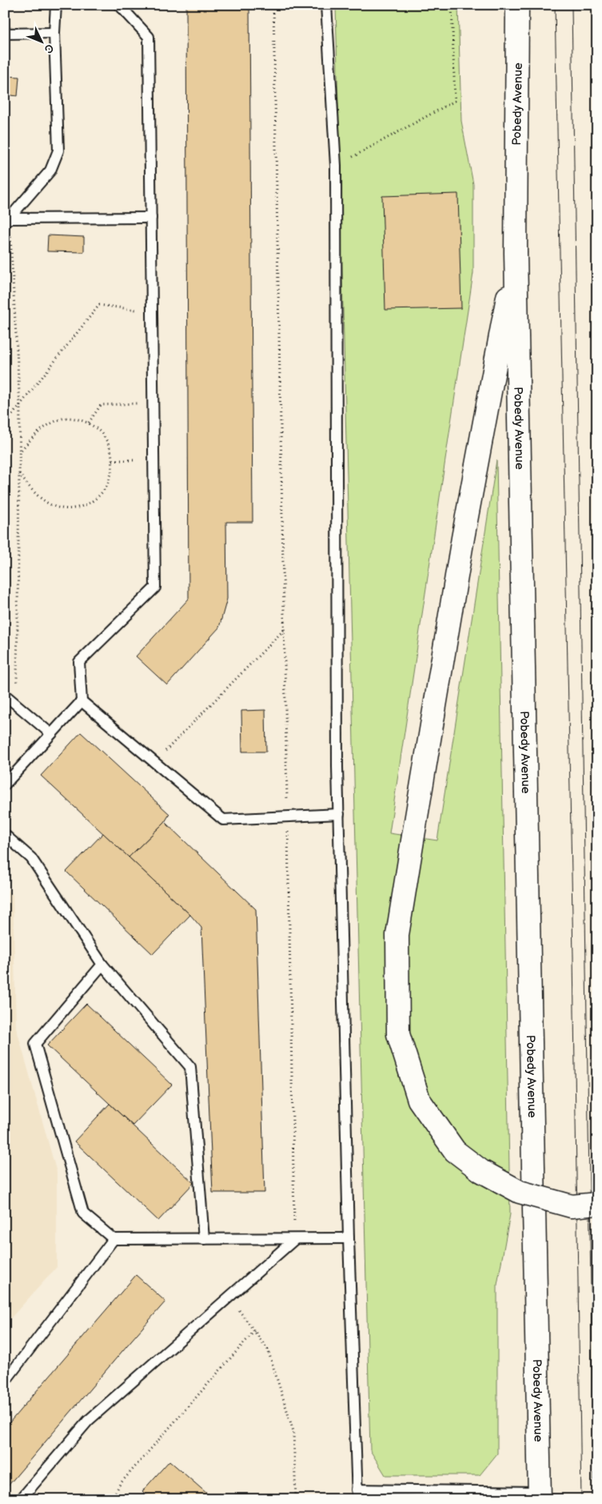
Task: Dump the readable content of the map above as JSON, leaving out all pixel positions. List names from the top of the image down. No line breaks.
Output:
{"streets":{"main road":["Pobedy Avenue"]},"north":"bottom right"}
